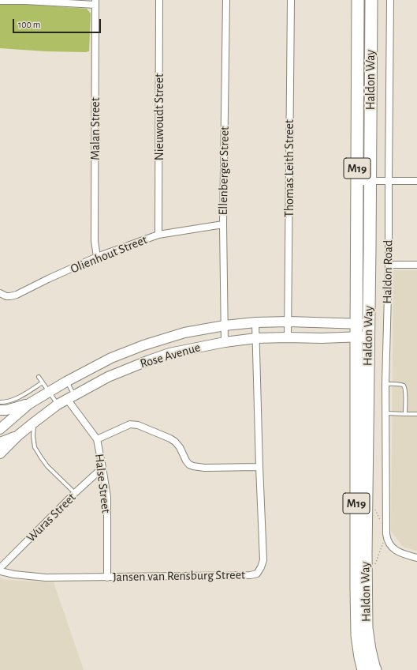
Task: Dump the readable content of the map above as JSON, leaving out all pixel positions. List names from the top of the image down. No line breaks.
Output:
{"streets":{"highway":["Haldon Way","M19"],"street":["Nieuwoudt Street","Malan Street","Thomas Leith Street","Ellenberger Street","Olienhout Street","Haldon Road","Rose Avenue","Halse Street","Wuras Street","Jansen van Rensburg Street"]},"crossings":[["Haldon Way","Rose Avenue"],["Nieuwoudt Street","Olienhout Street"],["Malan Street","Olienhout Street"],["Thomas Leith Street","Rose Avenue"],["Ellenberger Street","Olienhout Street"],["Ellenberger Street","Rose Avenue"],["Rose Avenue","Halse Street"],["Rose Avenue","Jansen van Rensburg Street"],["Halse Street","Wuras Street"],["Halse Street","Jansen van Rensburg Street"]],"scale_bar":"100 m"}
